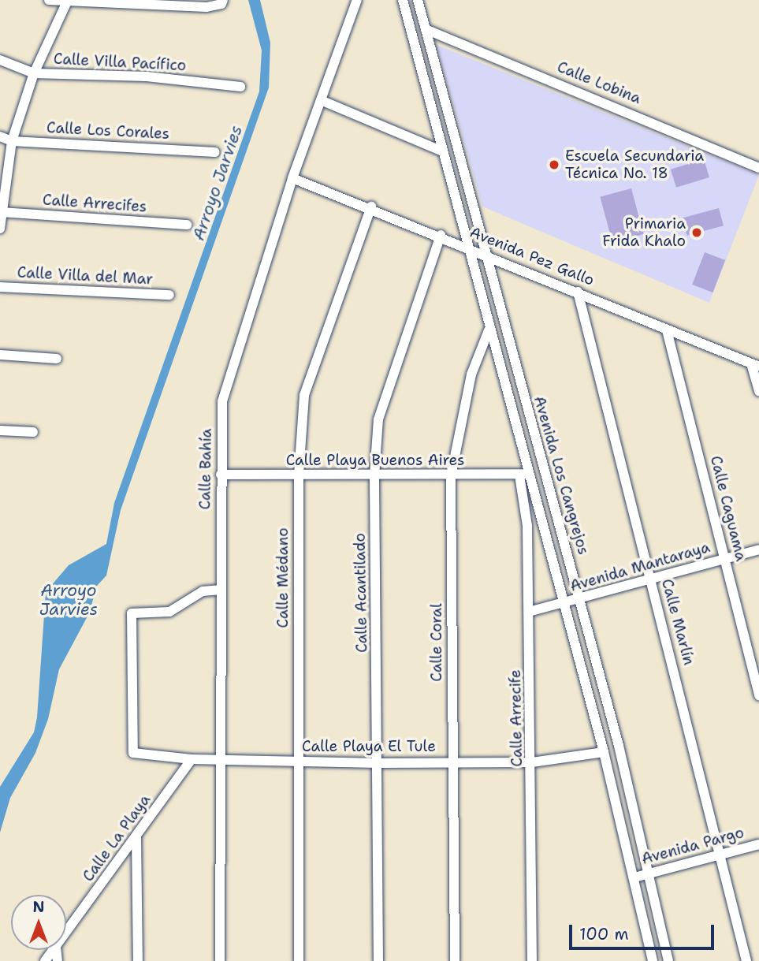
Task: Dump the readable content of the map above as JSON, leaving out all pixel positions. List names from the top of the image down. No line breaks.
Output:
{"streets":{"street":["Calle Villa Pacífico","Calle Lobina","Calle Los Corales","Calle Arrecifes","Avenida Pez Gallo","Calle Villa del Mar","Calle Playa Buenos Aires","Calle Bahía","Avenida Los Cangrejos","Calle Caguama","Avenida Mantaraya","Calle Médano","Calle Acantilado","Calle Marlín","Calle Coral","Calle Arrecife","Calle Playa El Tule","Calle La Playa","Avenida Pargo"]},"crossings":[["Calle Lobina","Avenida Los Cangrejos"],["Avenida Pez Gallo","Calle Bahía"],["Avenida Pez Gallo","Avenida Los Cangrejos"],["Avenida Pez Gallo","Calle Caguama"],["Avenida Pez Gallo","Calle Médano"],["Avenida Pez Gallo","Calle Acantilado"],["Avenida Pez Gallo","Calle Marlín"],["Calle Playa Buenos Aires","Calle Bahía"],["Calle Playa Buenos Aires","Avenida Los Cangrejos"],["Calle Playa Buenos Aires","Calle Médano"],["Calle Playa Buenos Aires","Calle Acantilado"],["Calle Playa Buenos Aires","Calle Coral"],["Calle Playa Buenos Aires","Calle Arrecife"],["Calle Bahía","Calle Playa El Tule"],["Avenida Los Cangrejos","Avenida Mantaraya"],["Avenida Los Cangrejos","Calle Coral"],["Avenida Los Cangrejos","Calle Arrecife"],["Avenida Los Cangrejos","Calle Playa El Tule"],["Avenida Los Cangrejos","Avenida Pargo"],["Calle Caguama","Avenida Mantaraya"],["Avenida Mantaraya","Calle Marlín"],["Avenida Mantaraya","Calle Arrecife"],["Calle Médano","Calle Playa El Tule"],["Calle Acantilado","Calle Playa El Tule"],["Calle Marlín","Avenida Pargo"],["Calle Coral","Calle Playa El Tule"],["Calle Arrecife","Calle Playa El Tule"],["Calle Playa El Tule","Calle La Playa"]],"water":["Arroyo Jarvies"],"places":["Escuela Secundaria Técnica No. 18","Primaria Frida Khalo"],"scale_bar":"100 m","north":"top"}
